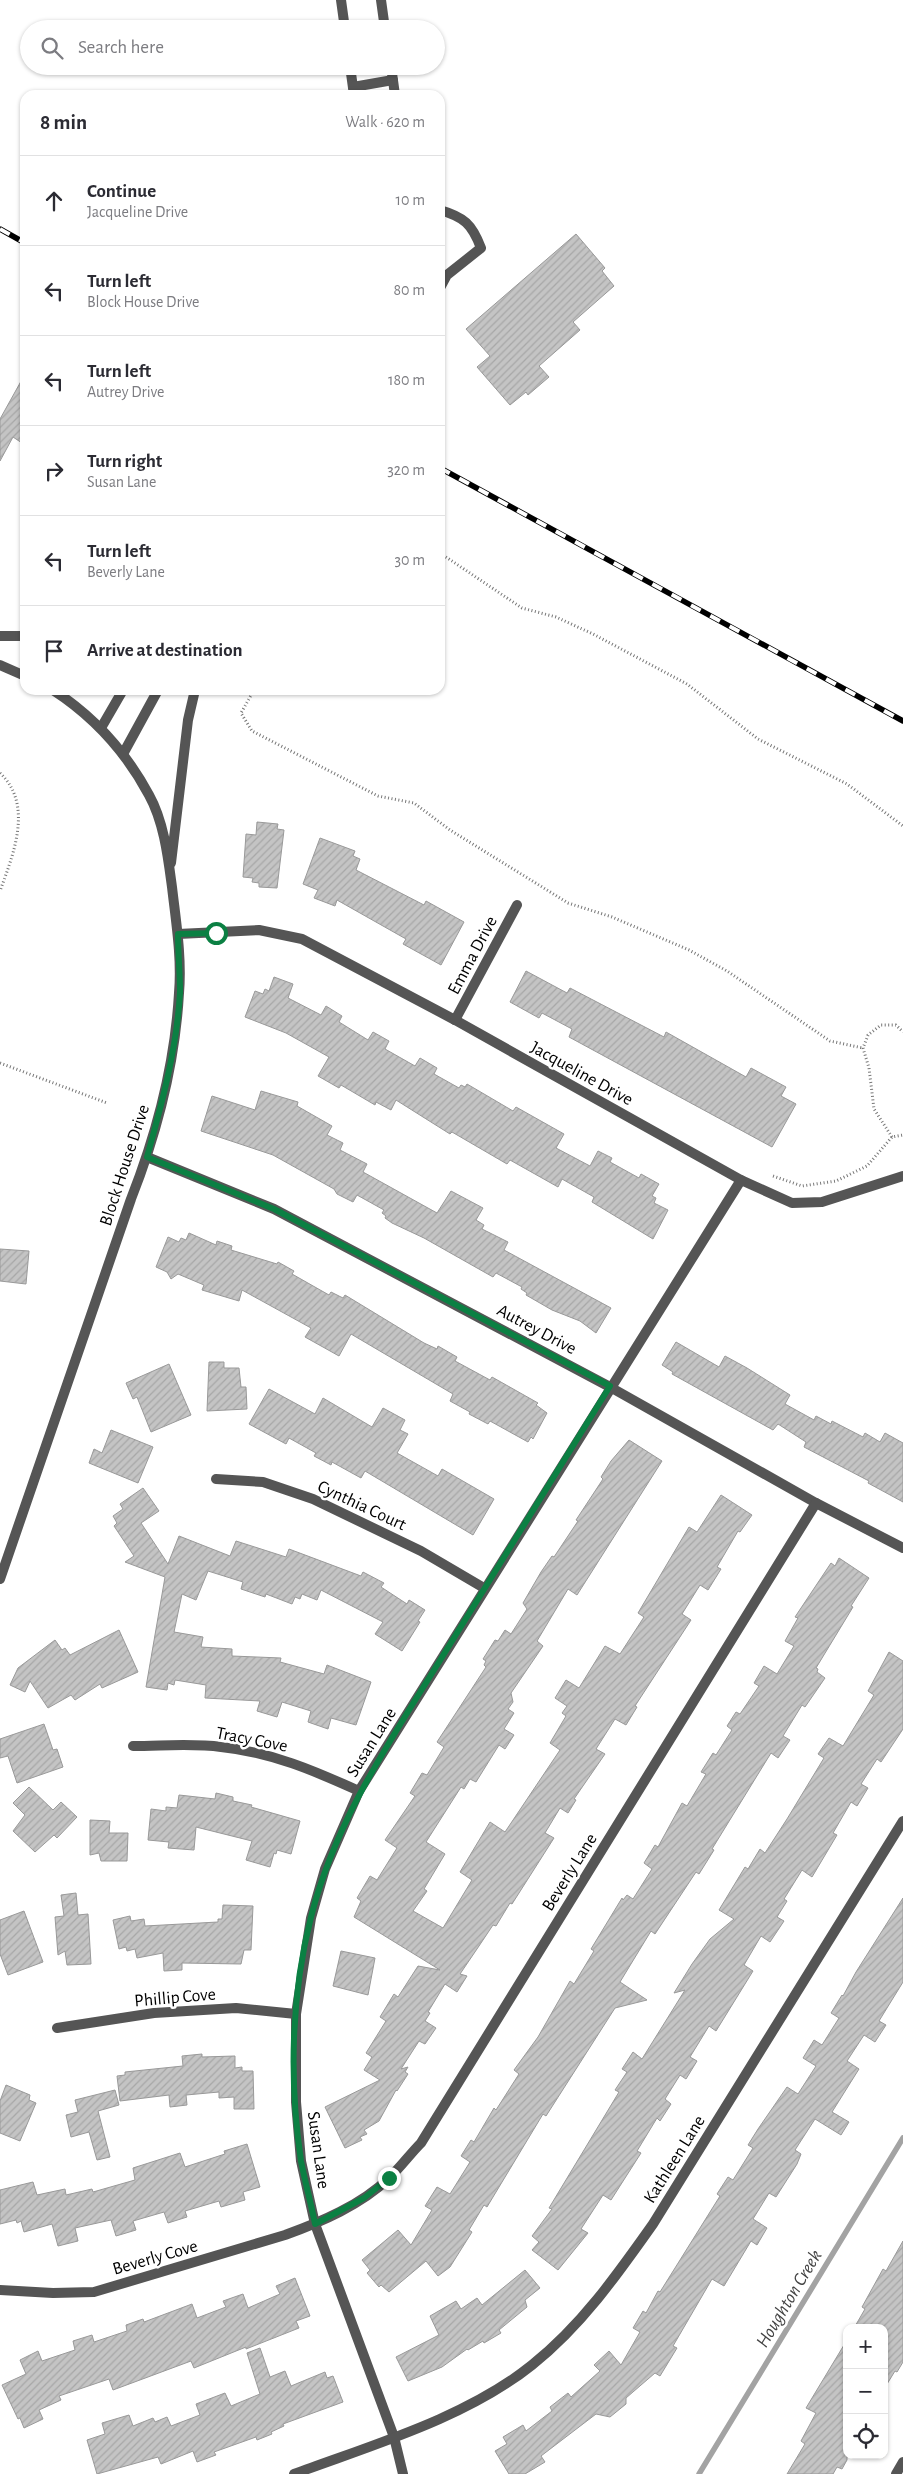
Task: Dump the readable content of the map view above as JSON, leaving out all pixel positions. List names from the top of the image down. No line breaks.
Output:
{"streets":{"street":["Emma Drive","Jacqueline Drive","Block House Drive","Autrey Drive","Cynthia Court","Tracy Cove","Susan Lane","Beverly Lane","Phillip Cove","Kathleen Lane","Beverly Cove"]},"crossings":[["Emma Drive","Jacqueline Drive"],["Jacqueline Drive","Block House Drive"],["Block House Drive","Autrey Drive"],["Autrey Drive","Susan Lane"],["Autrey Drive","Beverly Lane"],["Cynthia Court","Susan Lane"],["Tracy Cove","Susan Lane"],["Susan Lane","Beverly Lane"],["Susan Lane","Phillip Cove"],["Susan Lane","Kathleen Lane"],["Susan Lane","Beverly Cove"],["Beverly Lane","Beverly Cove"]],"water":["Houghton Creek"],"page":{"search":"Search here","heading":["8 min","Walk · 620 m"],"list":[["Continue","Jacqueline Drive","10 m"],["Turn left","Block House Drive","80 m"],["Turn left","Autrey Drive","180 m"],["Turn right","Susan Lane","320 m"],["Turn left","Beverly Lane","30 m"],"Arrive at destination"],"map_buttons":["+","−"]}}
